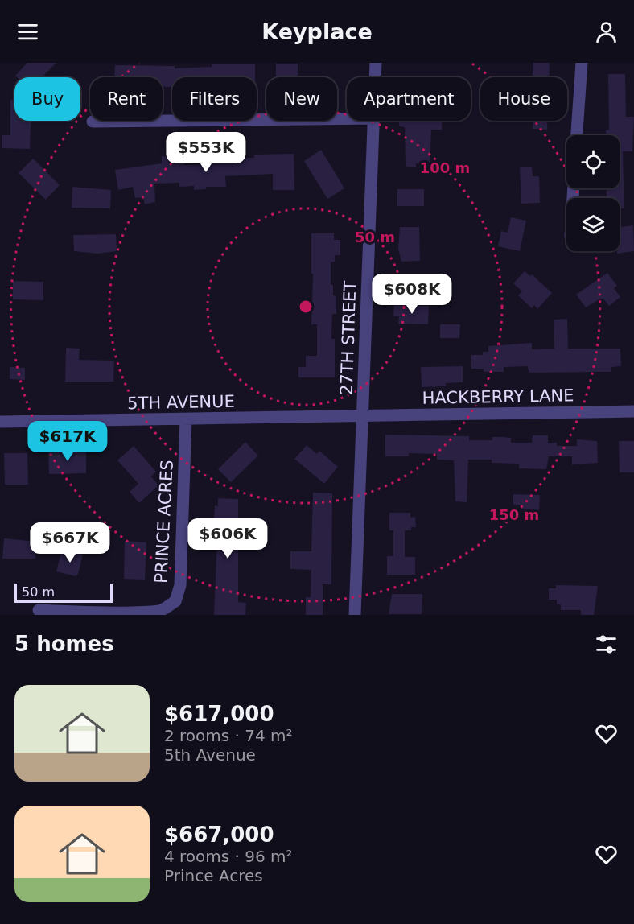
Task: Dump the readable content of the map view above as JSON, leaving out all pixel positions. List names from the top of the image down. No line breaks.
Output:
{"streets":{"street":["27TH STREET","HACKBERRY LANE","5TH AVENUE","PRINCE ACRES"]},"crossings":[["27TH STREET","HACKBERRY LANE"],["27TH STREET","5TH AVENUE"],["HACKBERRY LANE","5TH AVENUE"],["5TH AVENUE","PRINCE ACRES"]],"scale_bar":"50 m","page":{"header":"Keyplace","chip":["Buy","Rent","Filters","New","Apartment","House"],"price":["$553K","$608K","$617K","$606K","$667K"],"scale":"50 m","heading":"5 homes","list":[{"name":"$617,000","note":"2 rooms · 74 m² · 5th Avenue"},{"name":"$667,000","note":"4 rooms · 96 m² · Prince Acres"}]},"rings":["100 m","50 m","150 m"]}
